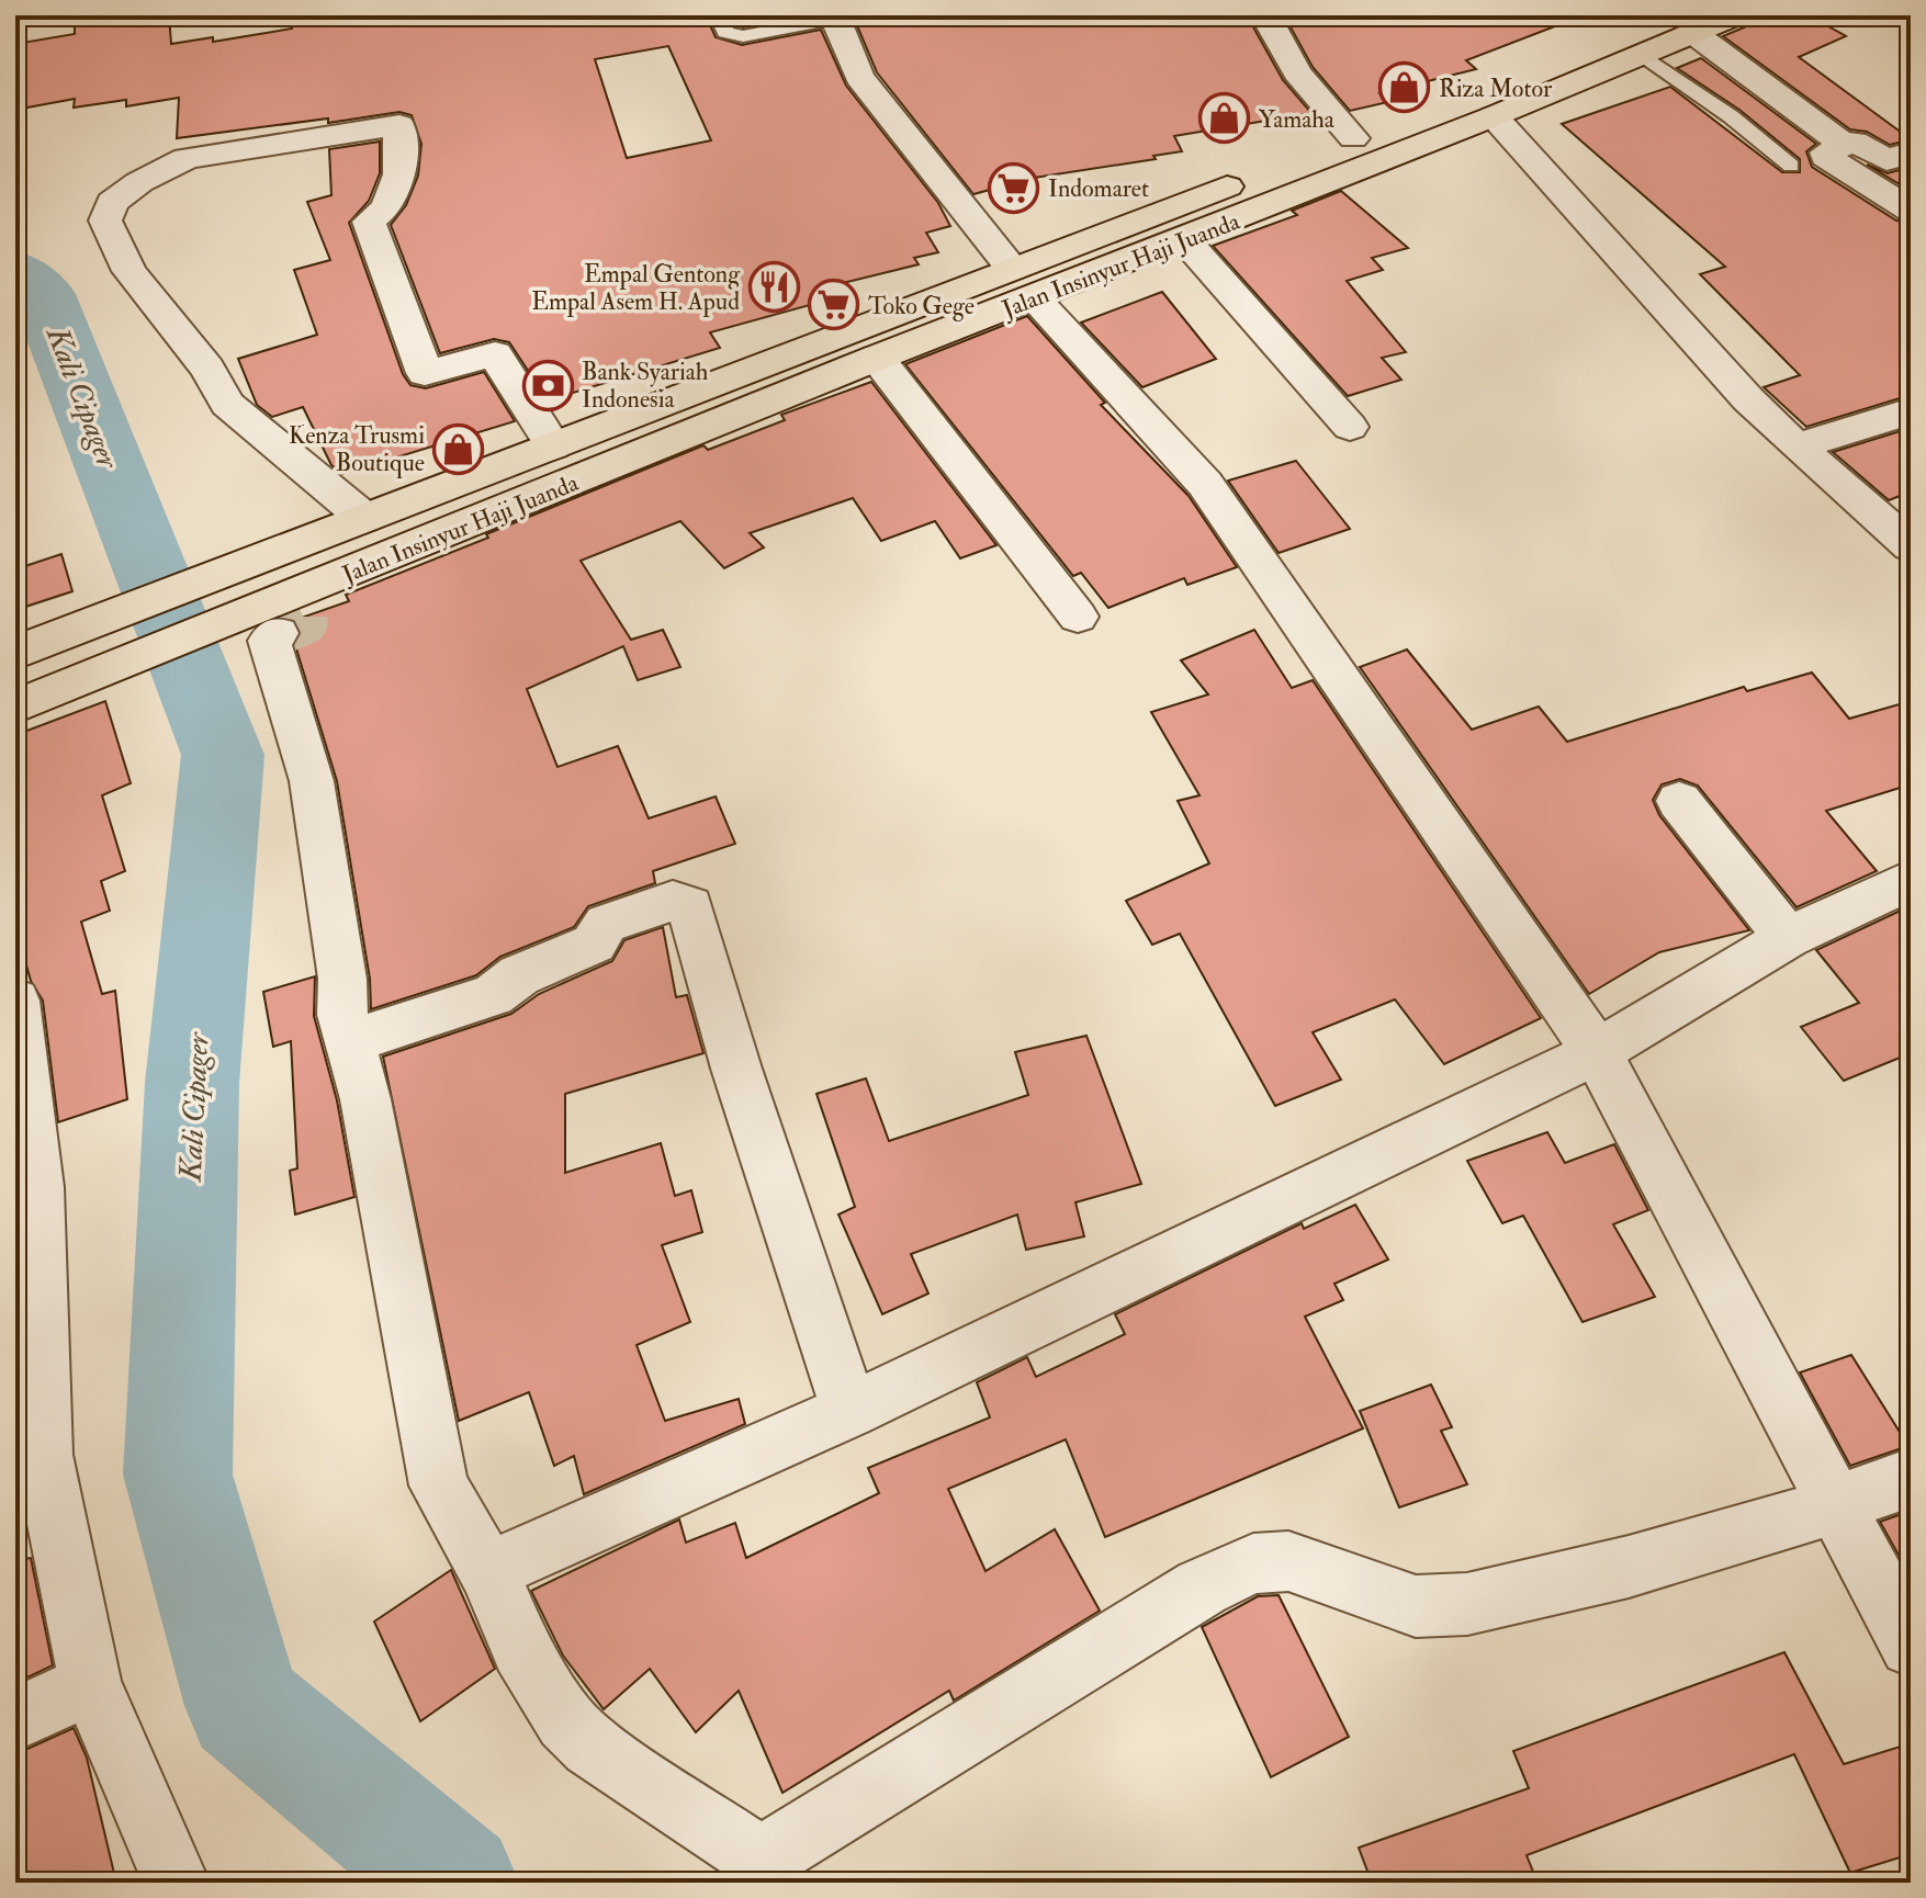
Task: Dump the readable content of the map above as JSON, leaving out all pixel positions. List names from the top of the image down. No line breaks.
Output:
{"streets":{"highway":["Jalan Insinyur Haji Juanda"]},"water":["Kali Cipager"],"places":{"shop":["Riza Motor","Yamaha","Kenza Trusmi Boutique"],"supermarket":["Indomaret","Toko Gege"],"restaurant":["Empal Gentong Empal Asem H. Apud"],"bank":["Bank Syariah Indonesia"]}}
